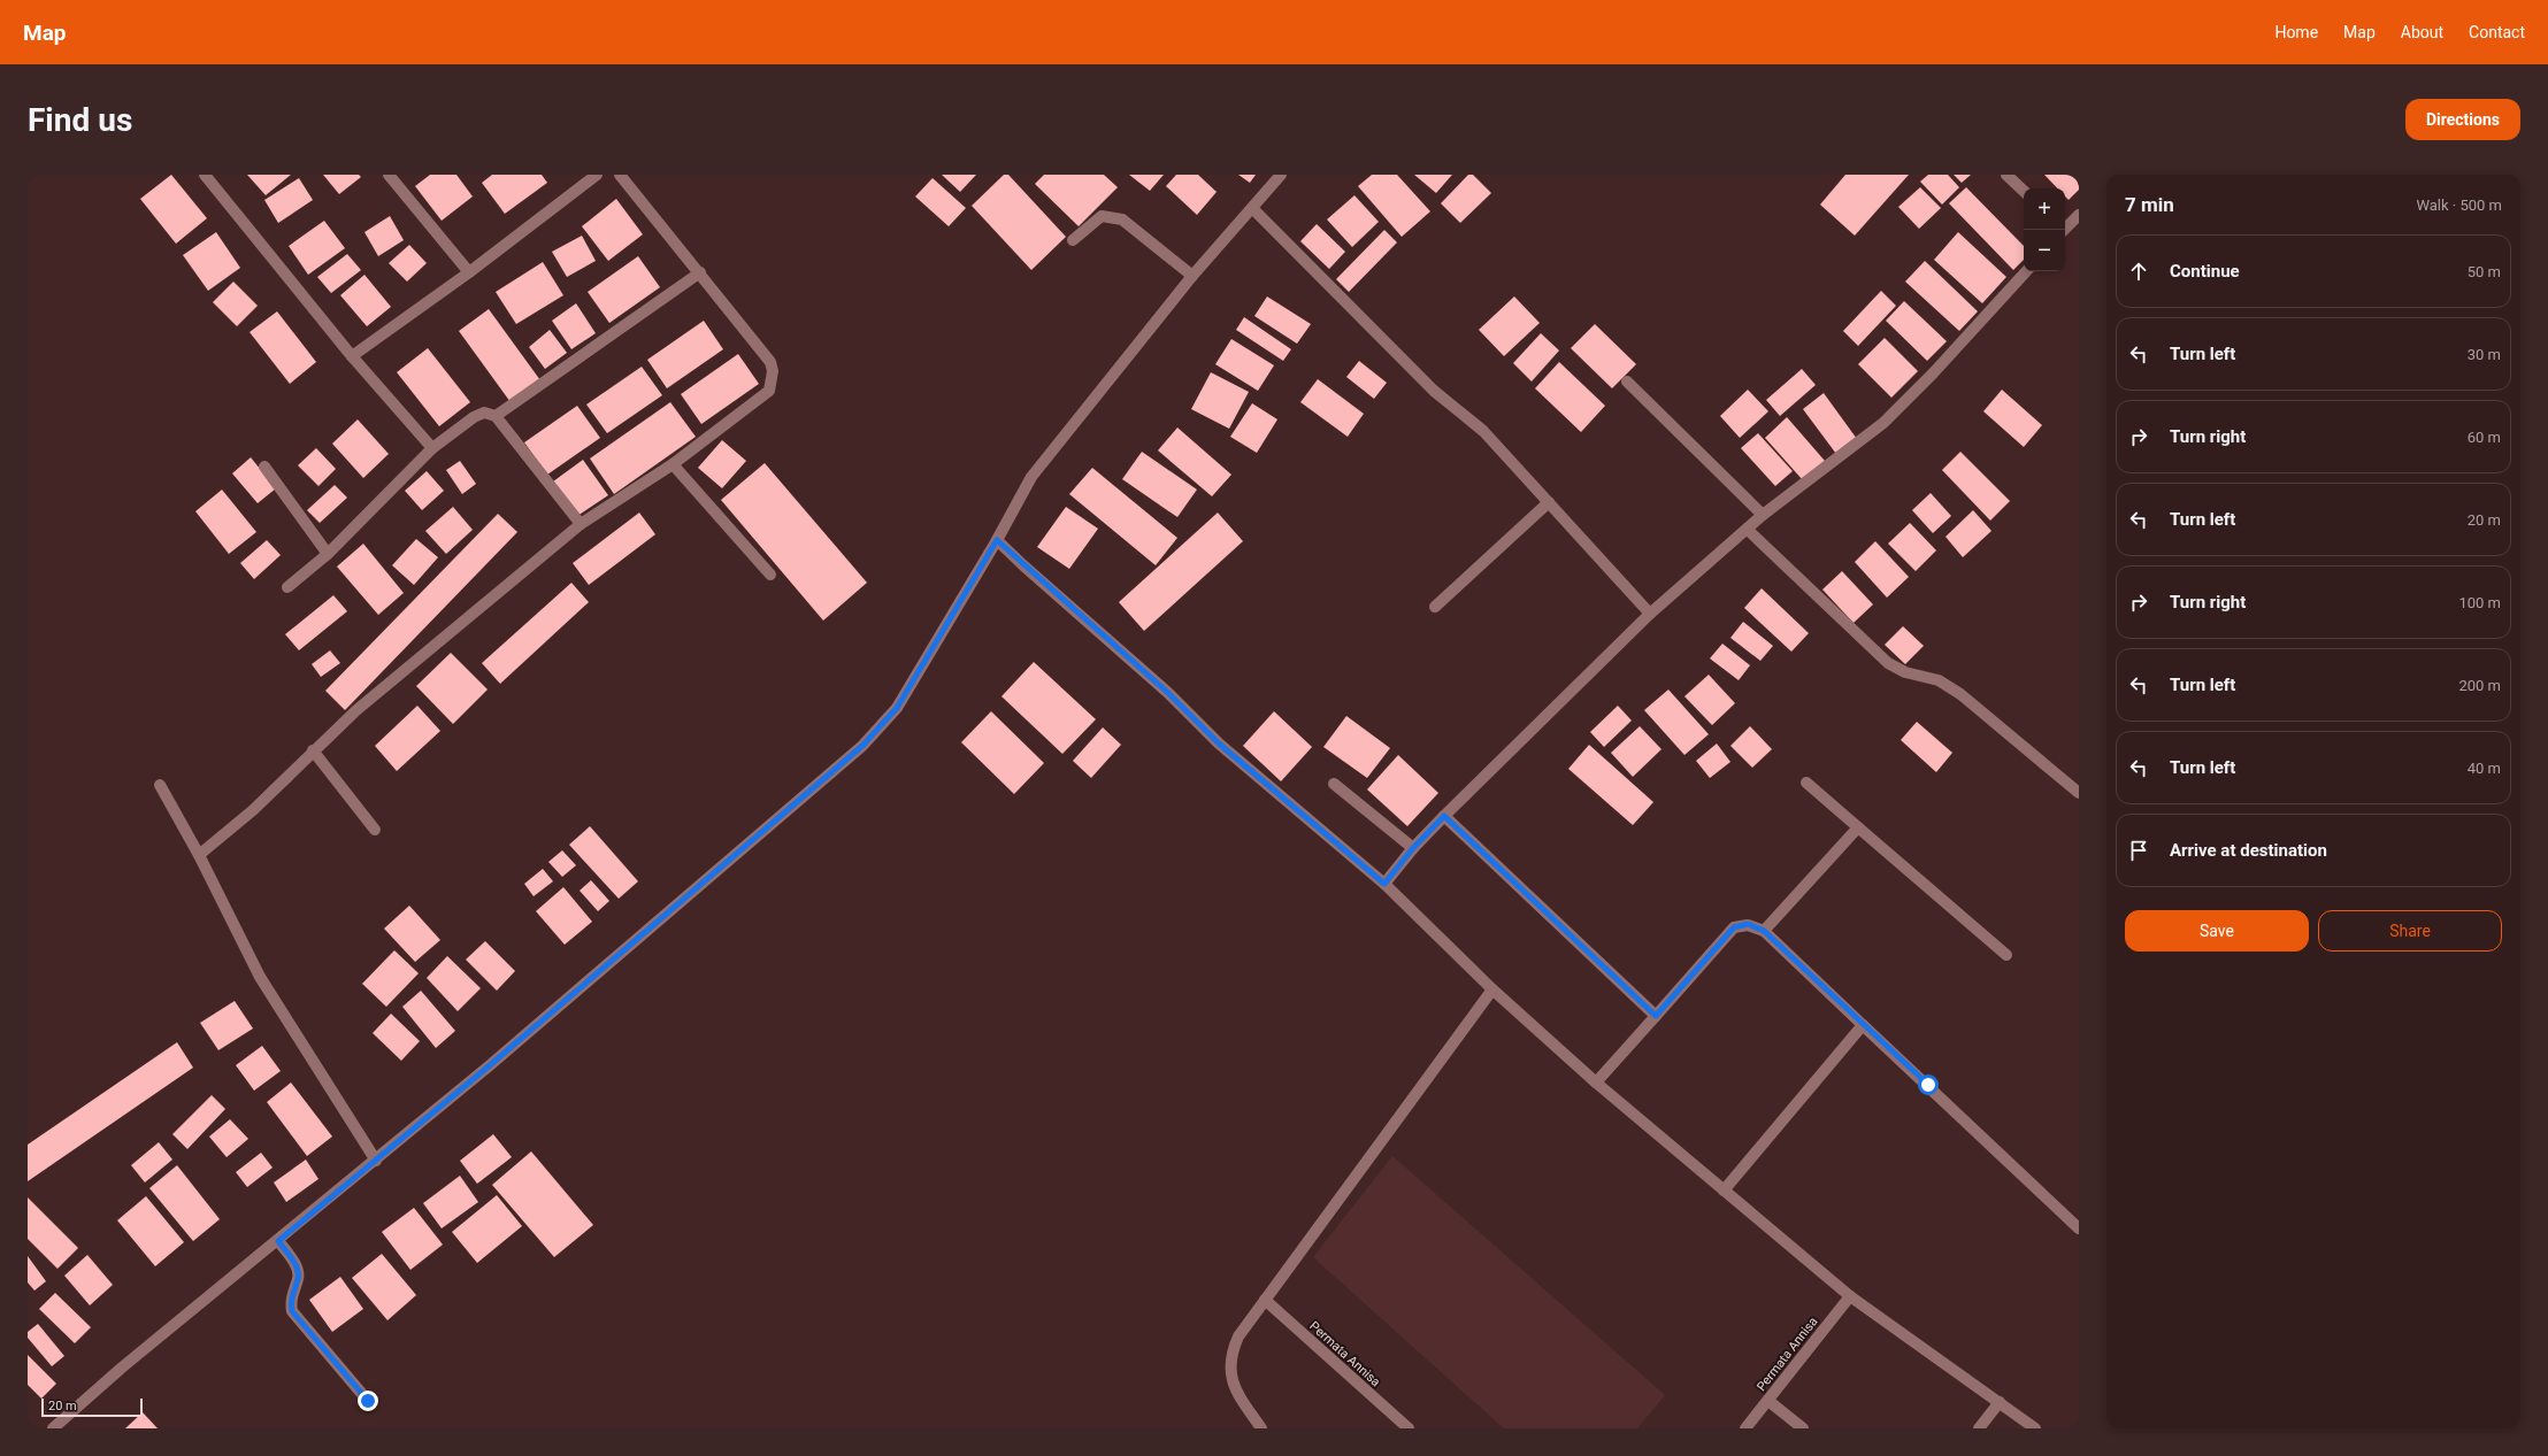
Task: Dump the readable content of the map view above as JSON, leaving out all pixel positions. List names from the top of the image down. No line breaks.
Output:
{"streets":{"street":["Permata Annisa"]},"scale_bar":"20 m","page":{"header":"Map","nav":["Home","Map","About","Contact"],"buttons":["Directions",["Save","Share"]],"title":"Find us","heading":["7 min","Walk · 500 m"],"map_buttons":["+","−"],"list":[["Continue","50 m"],["Turn left","30 m"],["Turn right","60 m"],["Turn left","20 m"],["Turn right","100 m"],["Turn left","200 m"],["Turn left","40 m"],"Arrive at destination"],"scale":"20 m"}}
